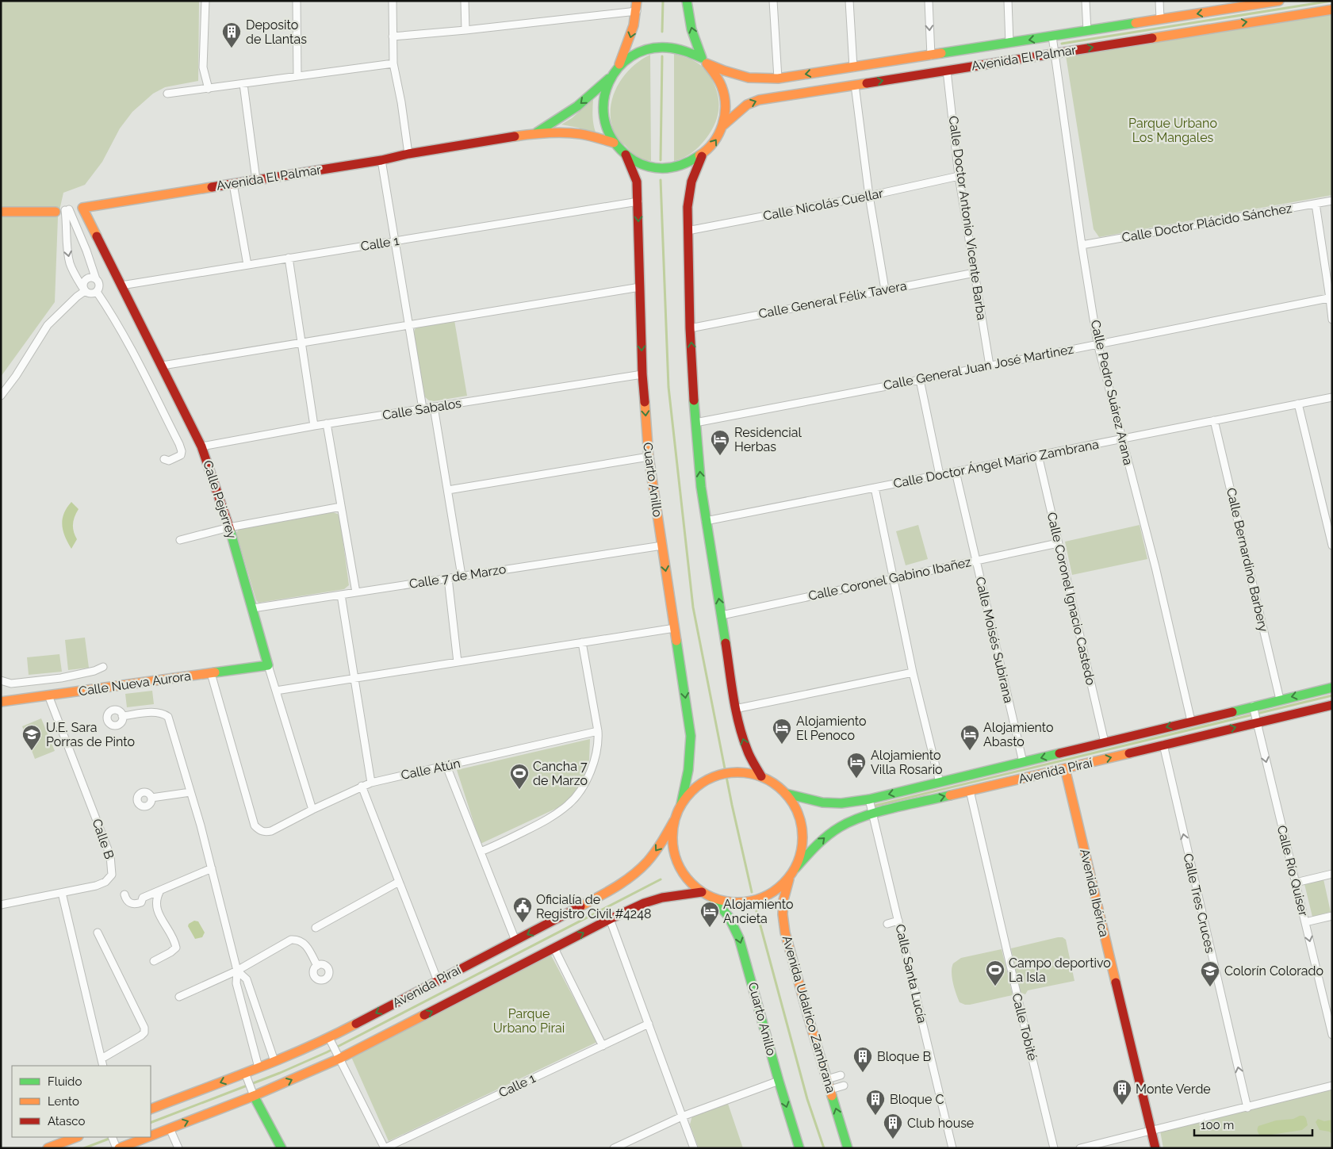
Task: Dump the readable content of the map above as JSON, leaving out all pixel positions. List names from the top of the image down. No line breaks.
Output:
{"streets":{"main road":["Avenida El Palmar","Cuarto Anillo","Calle Pejerrey","Calle Nueva Aurora","Avenida Piraí","Avenida Ibérica","Avenida Udalrico Zambrana"],"street":["Calle Nicolás Cuellar","Calle Doctor Antonio Vicente Barba","Calle Doctor Plácido Sánchez","Calle 1","Calle General Félix Tavera","Calle General Juan José Martinez","Calle Pedro Suárez Arana","Calle Sabalos","Calle Doctor Ángel Mario Zambrana","Calle Bernardino Barbery","Calle 7 de Marzo","Calle Coronel Gabino Ibañez","Calle Coronel Ignacio Castedo","Calle Moisés Subirana","Calle Atún","Calle B","Calle Río Quiser","Calle Tres Cruces","Calle Santa Lucía","Calle Tobité"]},"crossings":[["Avenida El Palmar","Calle Doctor Antonio Vicente Barba"],["Avenida El Palmar","Calle Pedro Suárez Arana"],["Avenida El Palmar","Cuarto Anillo"],["Avenida El Palmar","Calle Pejerrey"],["Calle Nicolás Cuellar","Calle Doctor Antonio Vicente Barba"],["Calle Doctor Antonio Vicente Barba","Calle General Félix Tavera"],["Calle Doctor Antonio Vicente Barba","Calle General Juan José Martinez"],["Calle Doctor Plácido Sánchez","Calle Pedro Suárez Arana"],["Calle 1","Cuarto Anillo"],["Calle 1","Calle Pejerrey"],["Calle General Juan José Martinez","Calle Pedro Suárez Arana"],["Calle Pedro Suárez Arana","Calle Doctor Ángel Mario Zambrana"],["Calle Pedro Suárez Arana","Avenida Piraí"],["Calle Sabalos","Cuarto Anillo"],["Calle Sabalos","Calle Pejerrey"],["Calle Doctor Ángel Mario Zambrana","Calle Bernardino Barbery"],["Calle Doctor Ángel Mario Zambrana","Calle Coronel Ignacio Castedo"],["Calle Doctor Ángel Mario Zambrana","Calle Moisés Subirana"],["Cuarto Anillo","Calle 7 de Marzo"],["Cuarto Anillo","Avenida Piraí"],["Cuarto Anillo","Avenida Udalrico Zambrana"],["Calle Pejerrey","Calle 7 de Marzo"],["Calle Pejerrey","Calle Nueva Aurora"],["Calle Pejerrey","Calle Atún"],["Calle Bernardino Barbery","Avenida Piraí"],["Calle Coronel Gabino Ibañez","Calle Coronel Ignacio Castedo"],["Calle Coronel Gabino Ibañez","Calle Moisés Subirana"],["Calle Coronel Ignacio Castedo","Avenida Piraí"],["Calle Moisés Subirana","Avenida Piraí"],["Calle Nueva Aurora","Calle Atún"],["Calle Nueva Aurora","Calle B"],["Avenida Piraí","Calle Río Quiser"],["Avenida Piraí","Avenida Ibérica"],["Avenida Piraí","Calle Tres Cruces"],["Avenida Piraí","Calle Santa Lucía"],["Avenida Piraí","Avenida Udalrico Zambrana"],["Avenida Piraí","Calle Tobité"]],"one_way":["Calle Río Quiser","Calle Tres Cruces"],"parks":["Parque Urbano Los Mangales","Parque Urbano Pirai"],"places":{"building":["Deposito de Llantas","Bloque B","Monte Verde","Bloque C","Club house"],"hotel":["Residencial Herbas","Alojamiento El Penoco","Alojamiento Abasto","Alojamiento Villa Rosario","Alojamiento Ancieta"],"school or university":["U.E. Sara Porras de Pinto","Colorín Colorado"],"sports":["Cancha 7 de Marzo","Campo deportivo La Isla"],"public building":["Oficialía de Registro Civil #4248"]},"legend":["Fluido","Lento","Atasco"],"scale_bar":"100 m"}
